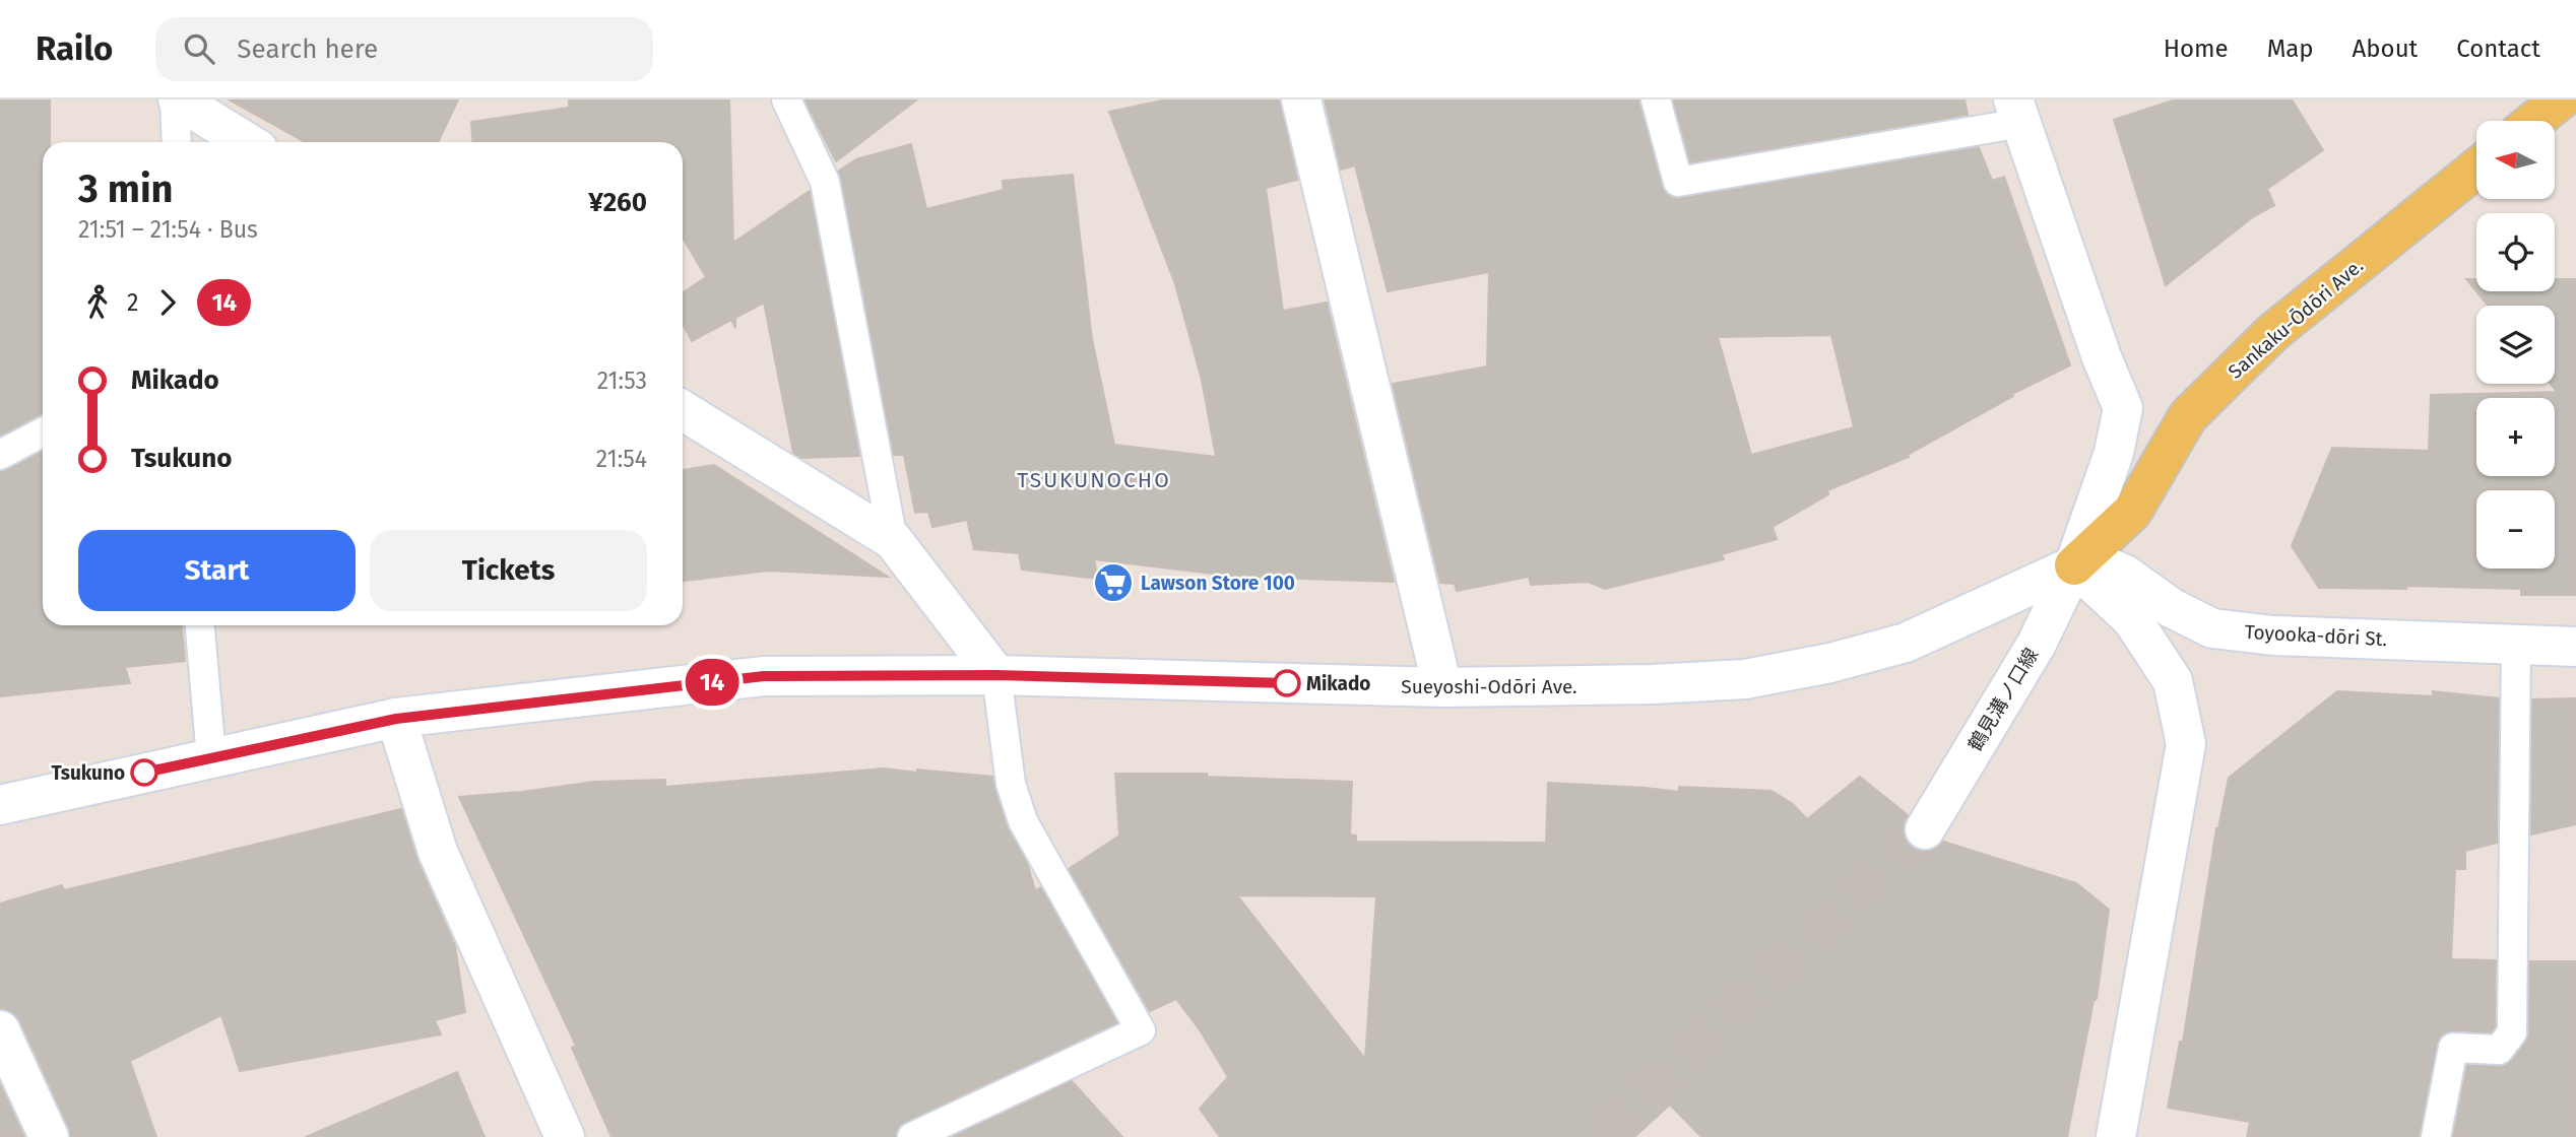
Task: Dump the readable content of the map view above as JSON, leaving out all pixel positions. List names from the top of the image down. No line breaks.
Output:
{"streets":{"main road":["Sankaku-Ōdōri Ave."],"street":["Toyooka-dōri St.","Sueyoshi-Odōri Ave.","鶴見溝ノ口線"]},"crossings":[["Sankaku-Ōdōri Ave.","Toyooka-dōri St."],["Sankaku-Ōdōri Ave.","Sueyoshi-Odōri Ave."],["Sankaku-Ōdōri Ave.","鶴見溝ノ口線"],["Toyooka-dōri St.","Sueyoshi-Odōri Ave."],["Toyooka-dōri St.","鶴見溝ノ口線"],["Sueyoshi-Odōri Ave.","鶴見溝ノ口線"]],"districts":["TSUKUNOCHO"],"places":{"supermarket":["Lawson Store 100"],"other":["Mikado","Tsukuno"]},"lines":["bus line 14"],"north":"left","page":{"header":"Railo","search":"Search here","nav":["Home","Map","About","Contact"],"on_map":"14","map_buttons":["+","−"],"heading":["3 min","21:51 – 21:54 · Bus","¥260"],"legs":["2","14"],"list":[{"name":"Mikado","value":"21:53"},{"name":"Tsukuno","value":"21:54"}],"buttons":["Start","Tickets"]}}
